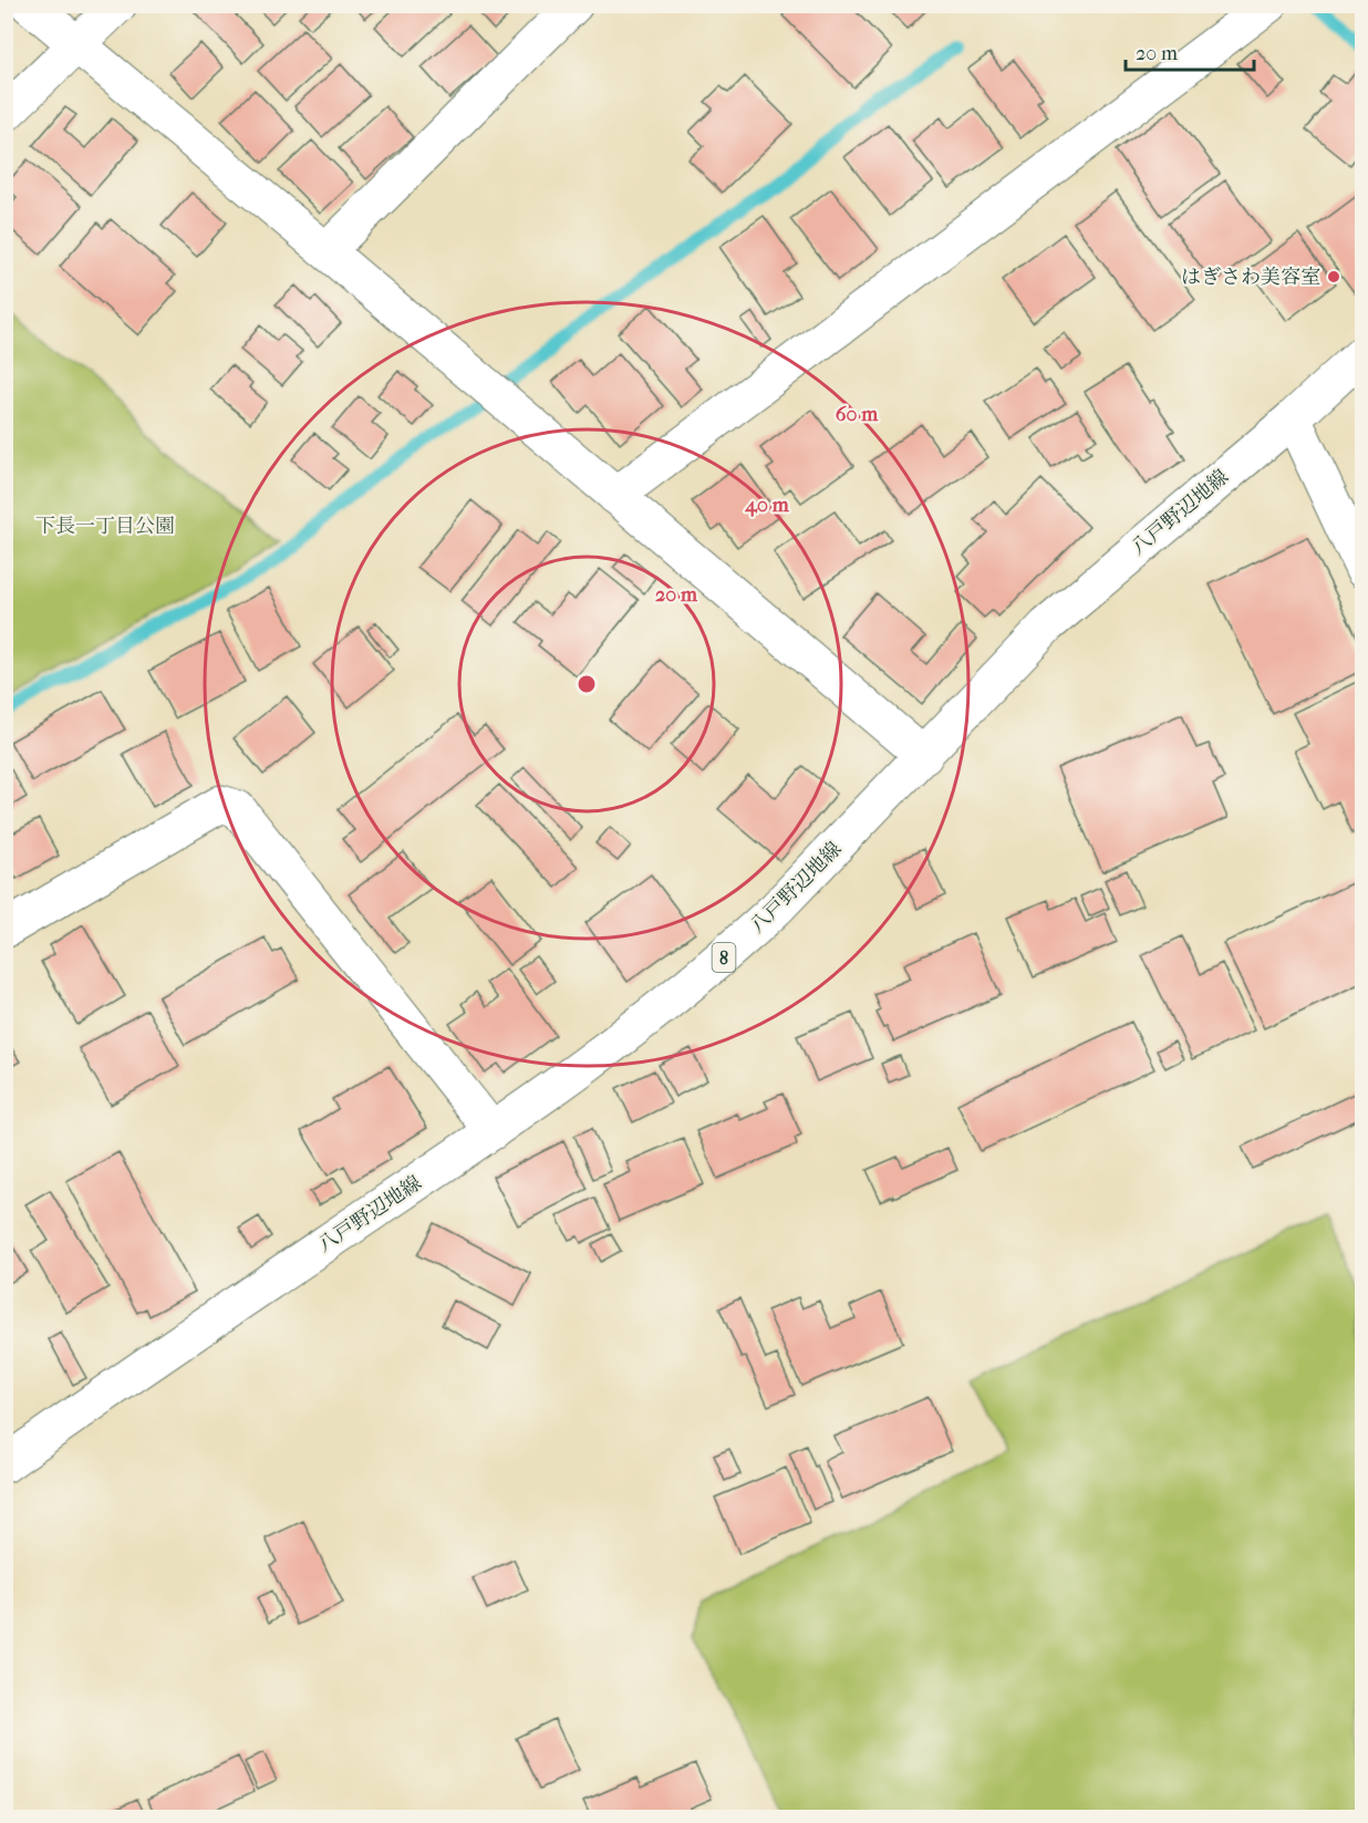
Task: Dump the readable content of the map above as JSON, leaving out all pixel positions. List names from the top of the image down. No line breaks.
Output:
{"streets":{"street":["八戸野辺地線","8"]},"parks":["下長一丁目公園"],"places":["はぎさわ美容室"],"scale_bar":"20 m","rings":["60 m","40 m","20 m"]}
